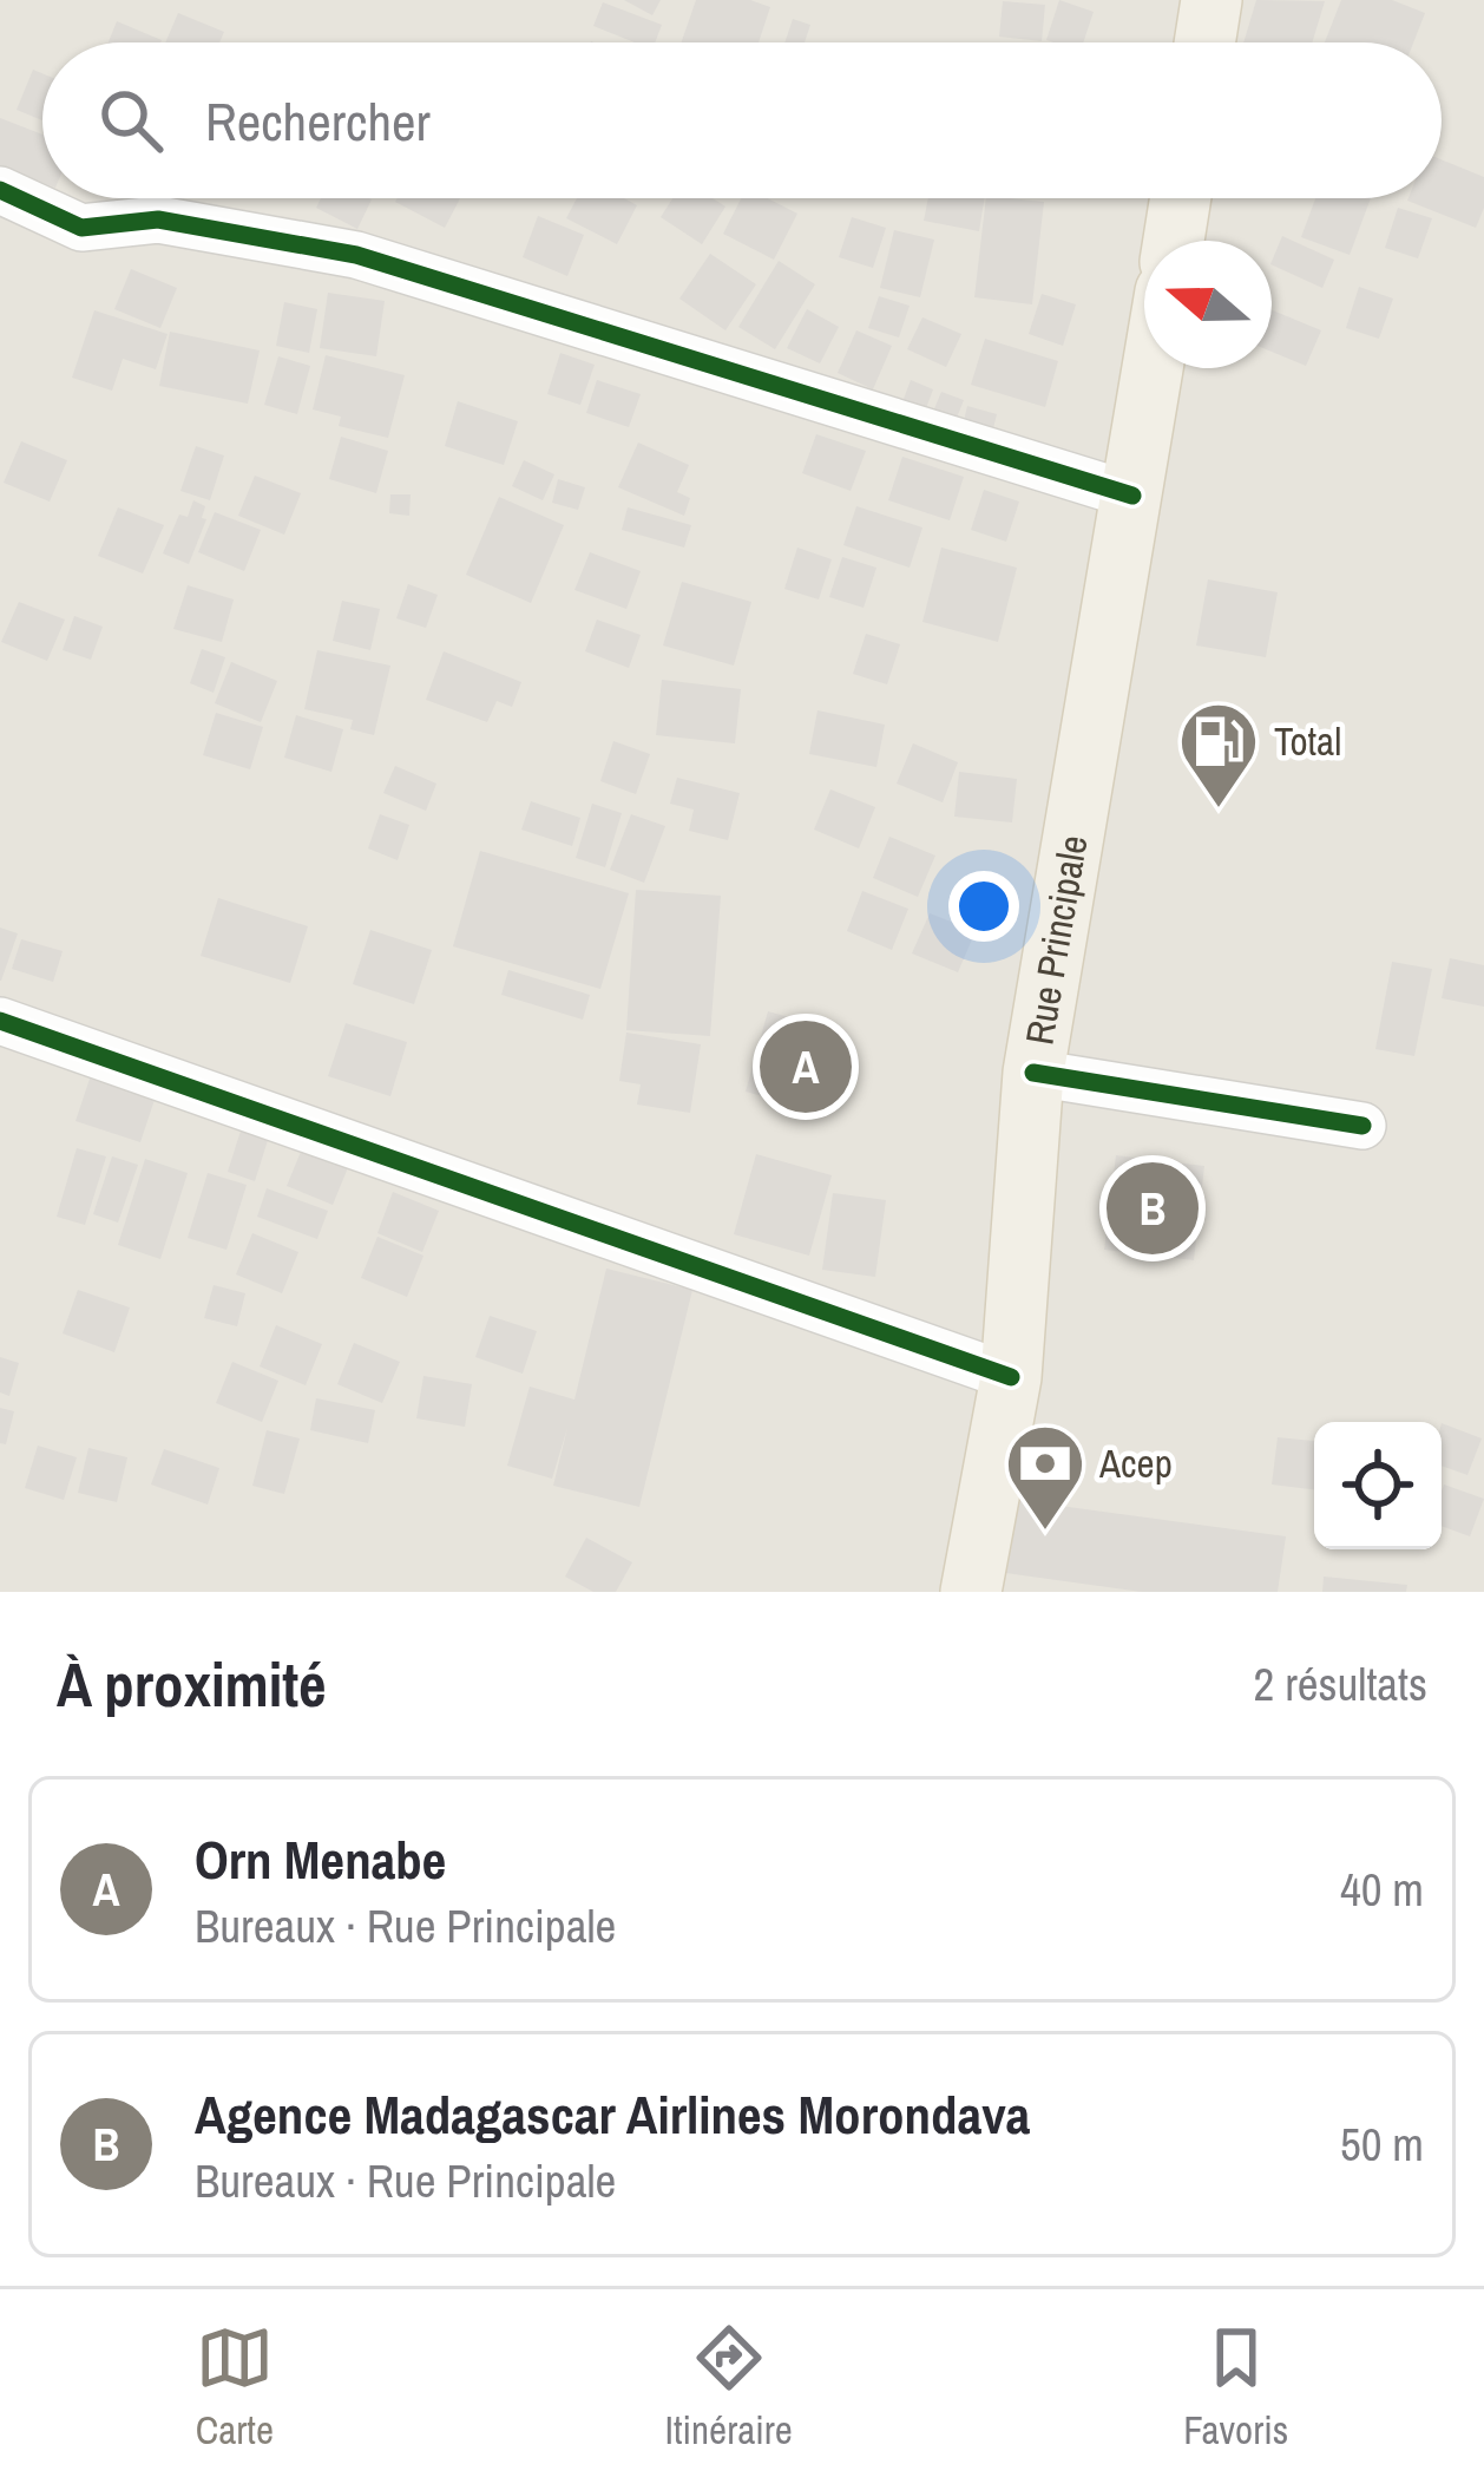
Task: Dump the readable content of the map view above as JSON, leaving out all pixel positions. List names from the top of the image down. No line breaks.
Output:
{"streets":{"main road":["Rue Principale"]},"places":{"fuel station":["Total"],"bank":["Acep"]},"north":"left","page":{"search":"Rechercher","pins":["A","B"],"heading":["À proximité","2 résultats"],"list":[{"mark":"A","name":"Orn Menabe","note":"Bureaux · Rue Principale","value":"40 m"},{"mark":"B","name":"Agence Madagascar Airlines Morondava","note":"Bureaux · Rue Principale","value":"50 m"}],"nav":["Carte","Itinéraire","Favoris"]}}
